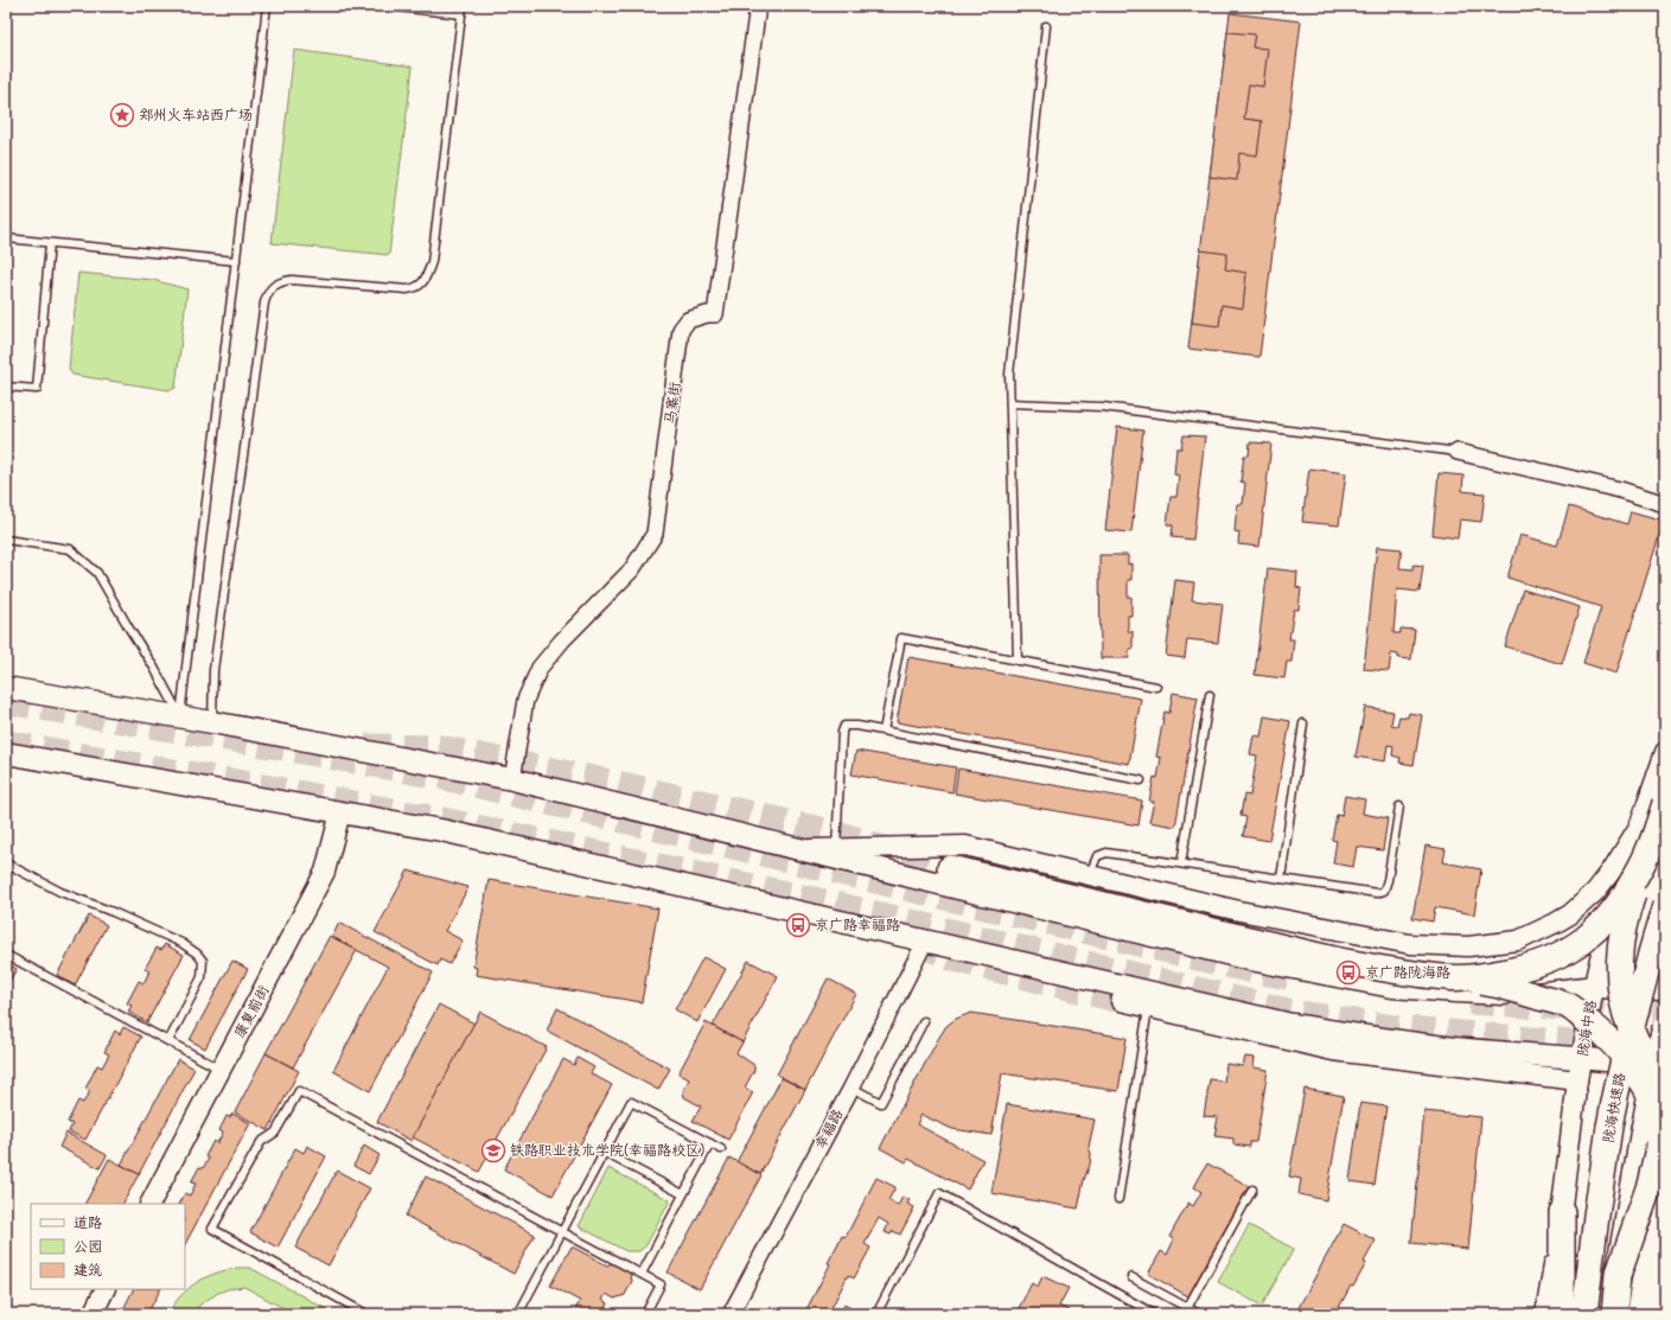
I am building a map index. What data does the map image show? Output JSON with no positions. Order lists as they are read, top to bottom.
{
  "streets": {
    "highway": ["陇海快速路"],
    "street": [
      "马寨街",
      "康复前街",
      "陇海中路",
      "幸福路"
    ]
  },
  "places": {
    "place": ["郑州火车站西广场"],
    "bus stop": ["京广路幸福路", "京广路陇海路"],
    "school or university": ["铁路职业技术学院(幸福路校区)"]
  },
  "legend": ["道路", "公园", "建筑"]
}
